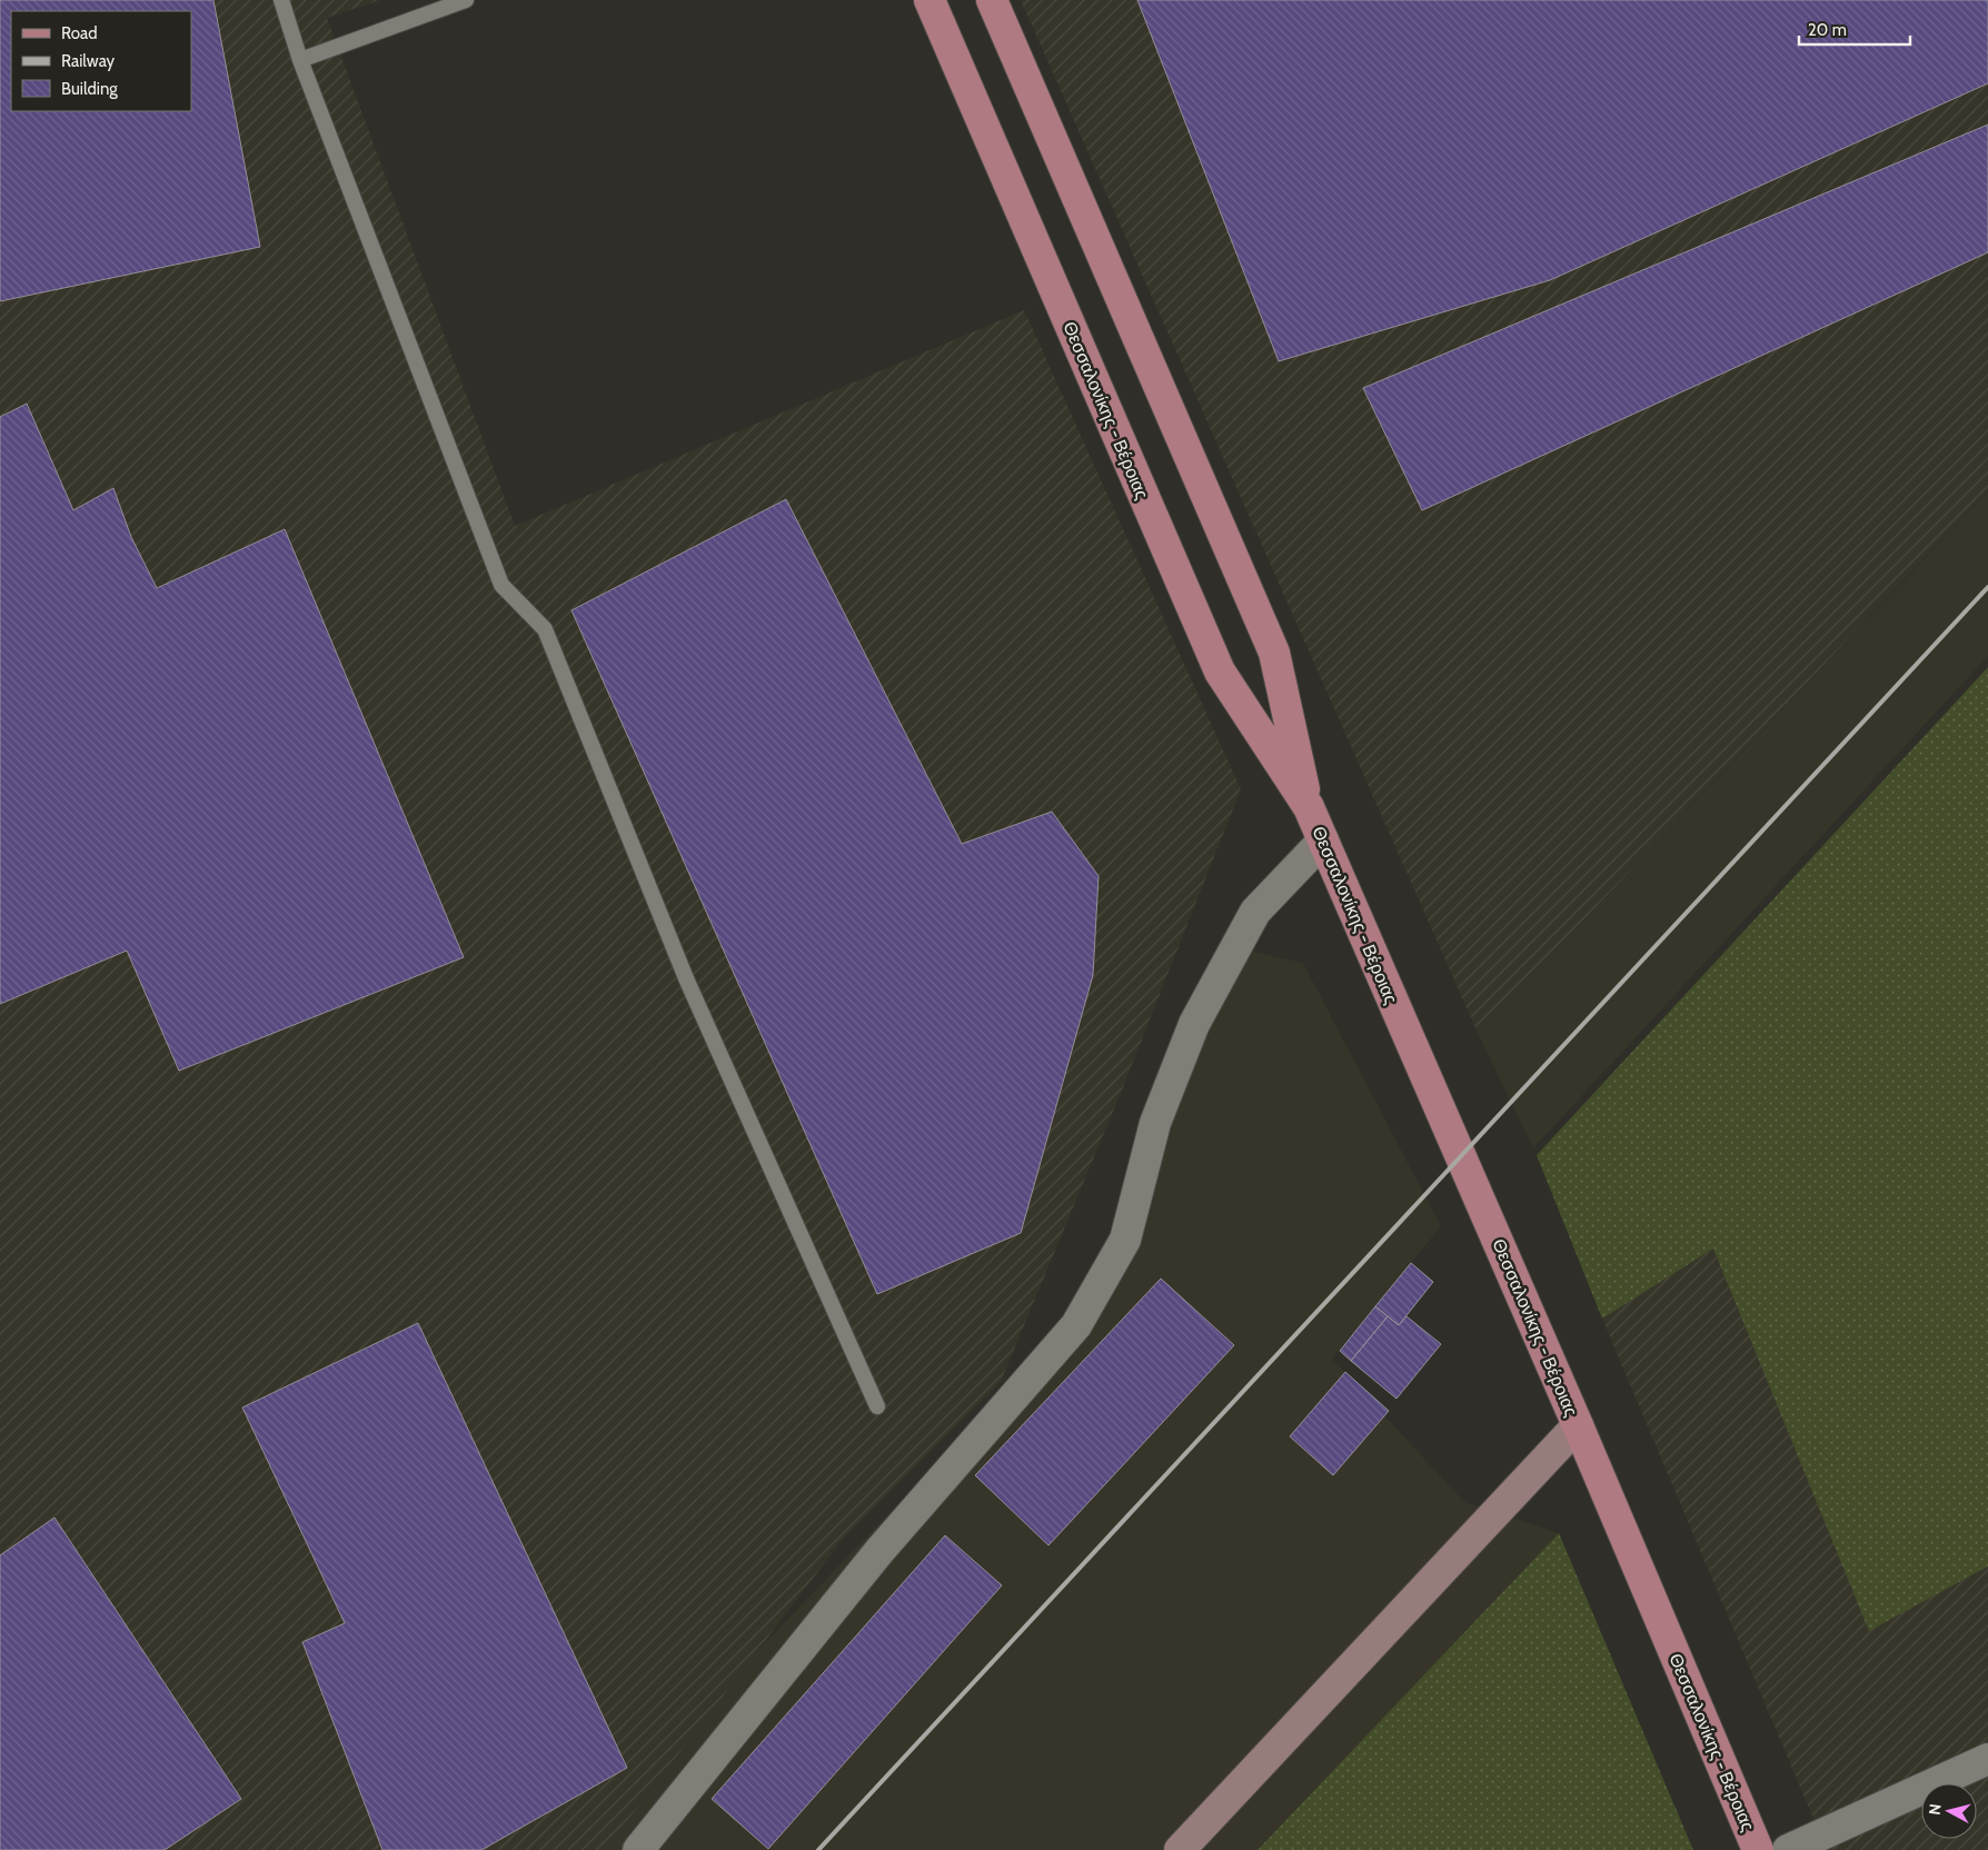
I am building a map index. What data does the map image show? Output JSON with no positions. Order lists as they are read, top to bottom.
{
  "streets": {
    "main road": ["Θεσσαλονίκης - Βέροιας"]
  },
  "legend": ["Road", "Railway", "Building"],
  "scale_bar": "20 m",
  "north": "left"
}
